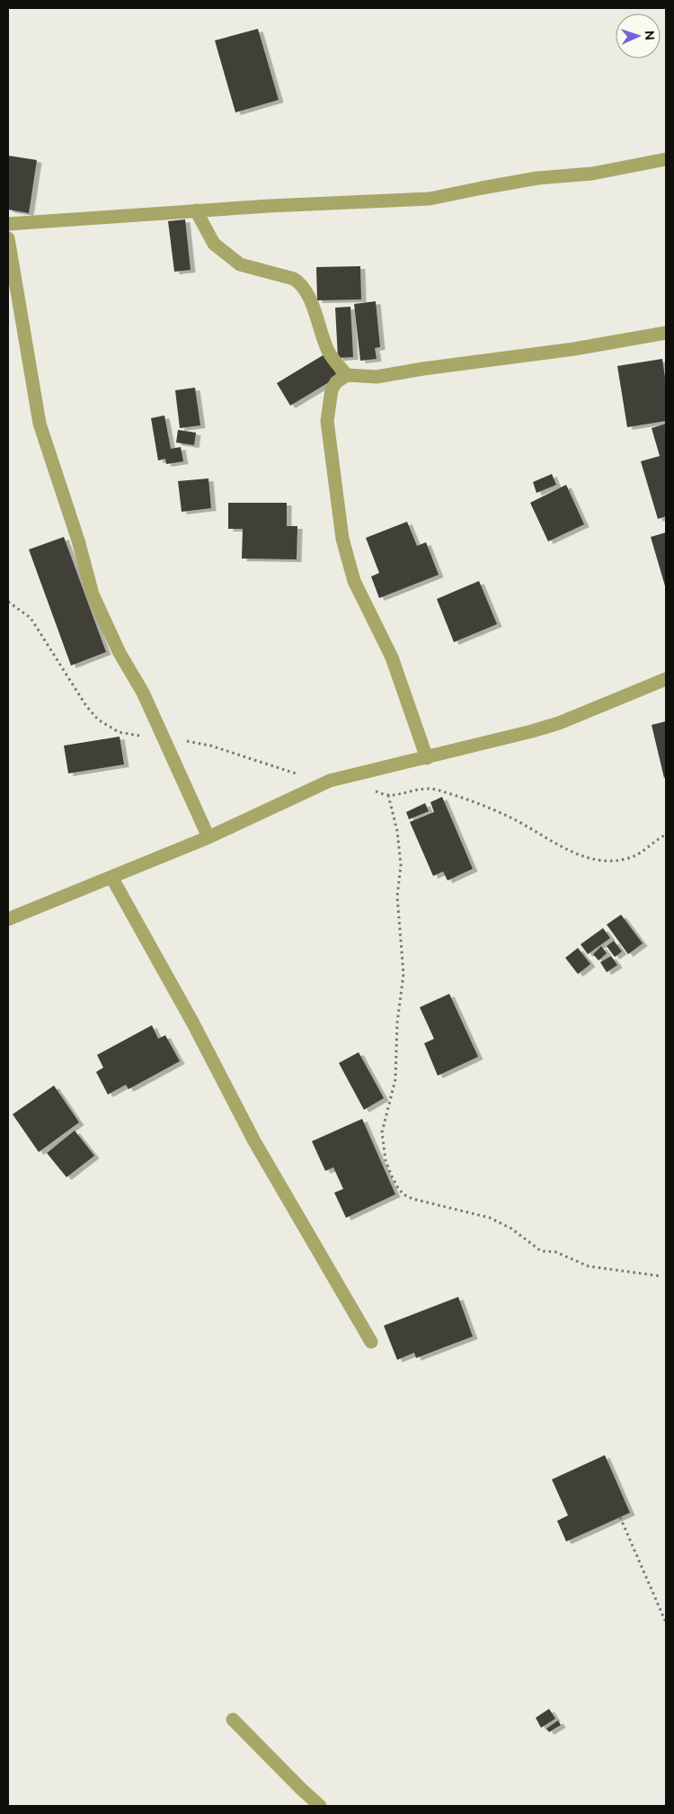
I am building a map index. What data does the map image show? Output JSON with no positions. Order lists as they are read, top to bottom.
{
  "north": "right"
}
